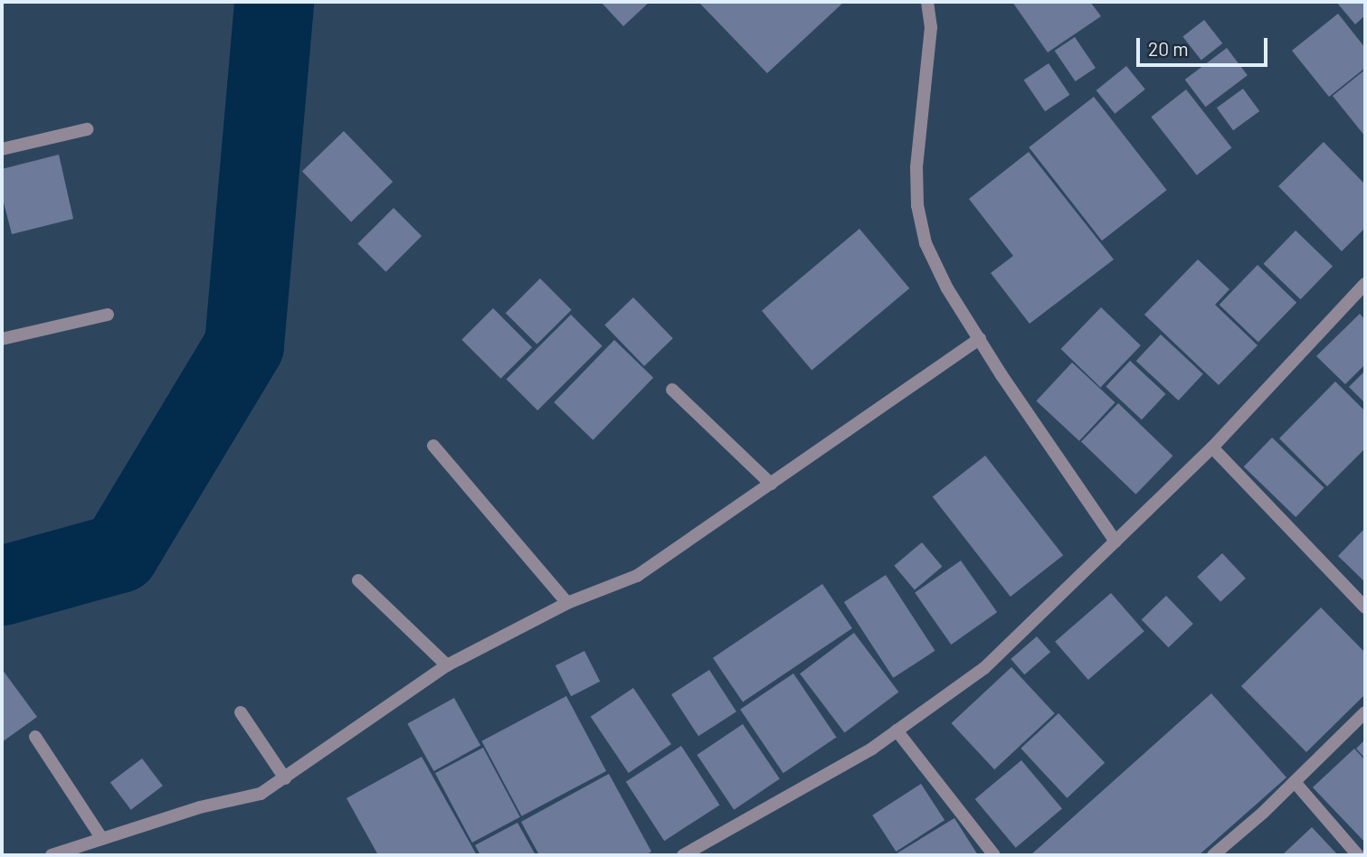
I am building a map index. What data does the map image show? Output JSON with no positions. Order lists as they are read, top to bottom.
{
  "scale_bar": "20 m"
}
